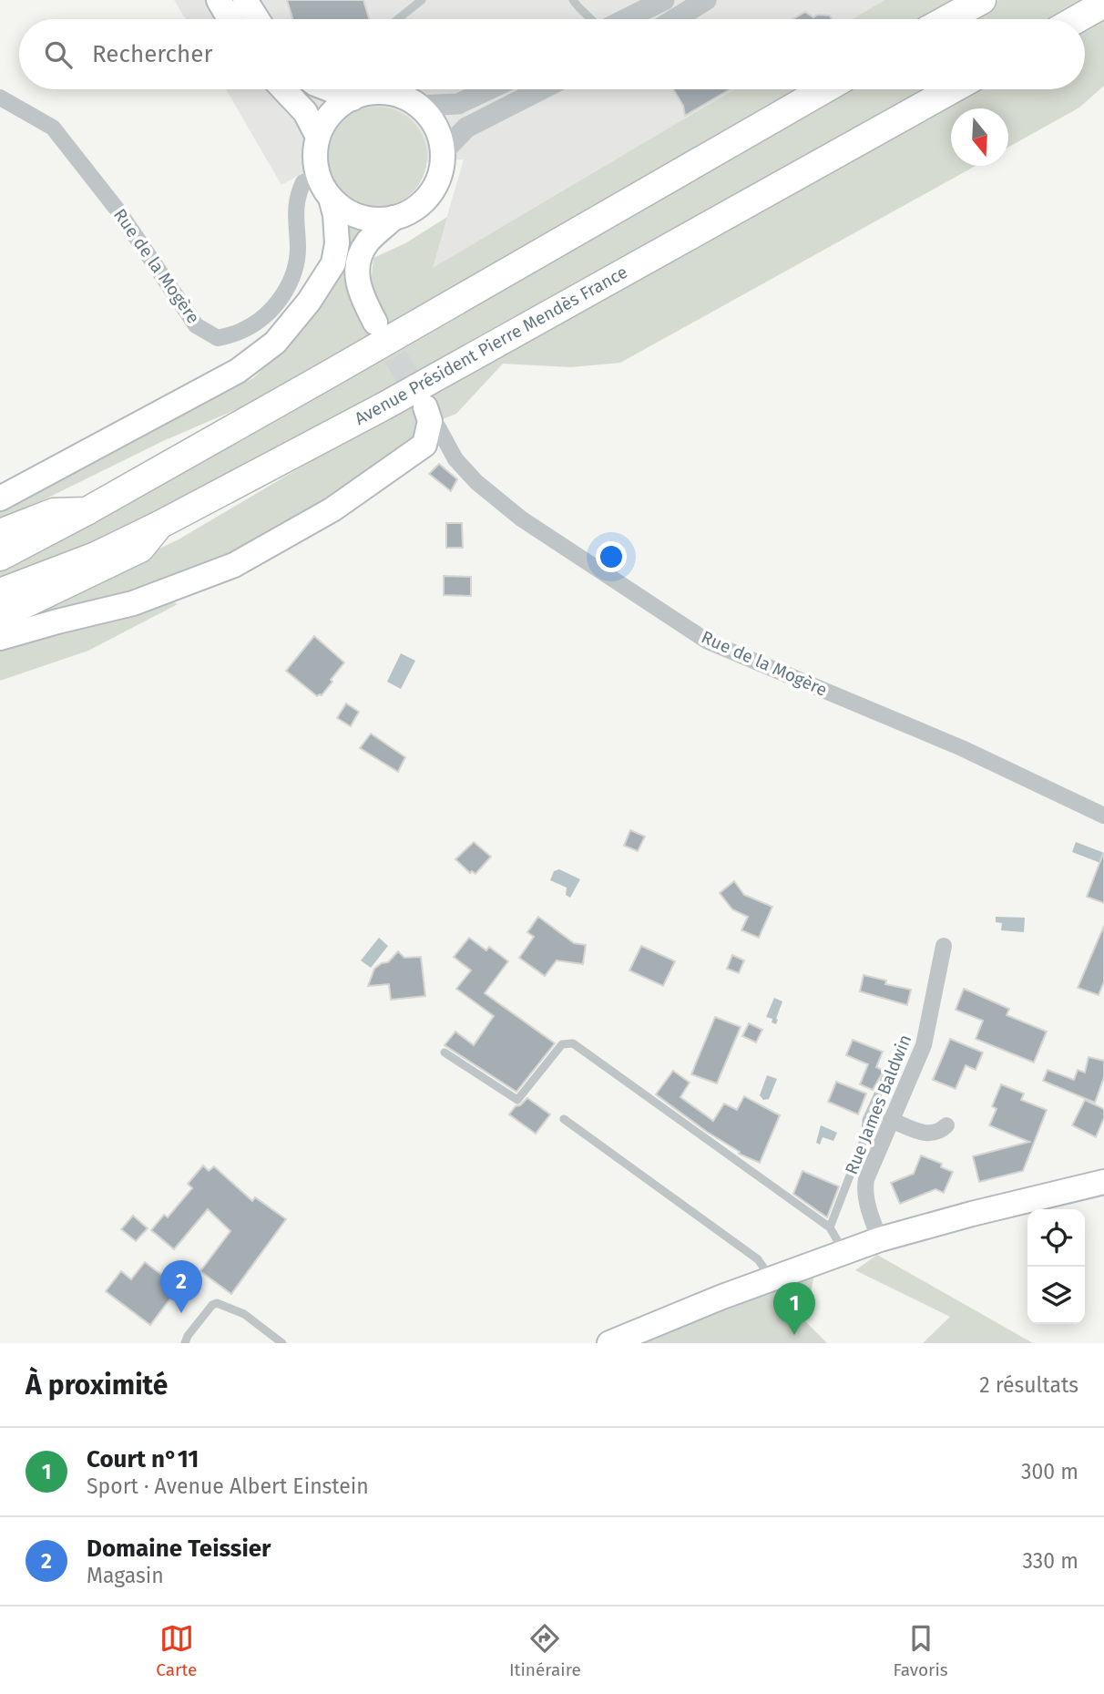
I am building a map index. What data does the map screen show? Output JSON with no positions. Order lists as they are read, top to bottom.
{
  "streets": {
    "main road": ["Avenue Président Pierre Mendès France"],
    "street": ["Rue de la Mogère", "Rue James Baldwin"]
  },
  "north": "bottom",
  "page": {
    "search": "Rechercher",
    "pins": ["2", "1"],
    "heading": ["À proximité", "2 résultats"],
    "list": [
      {
        "mark": "1",
        "name": "Court n°11",
        "note": "Sport · Avenue Albert Einstein",
        "value": "300 m"
      },
      {
        "mark": "2",
        "name": "Domaine Teissier",
        "note": "Magasin",
        "value": "330 m"
      }
    ],
    "nav": ["Carte", "Itinéraire", "Favoris"]
  }
}
